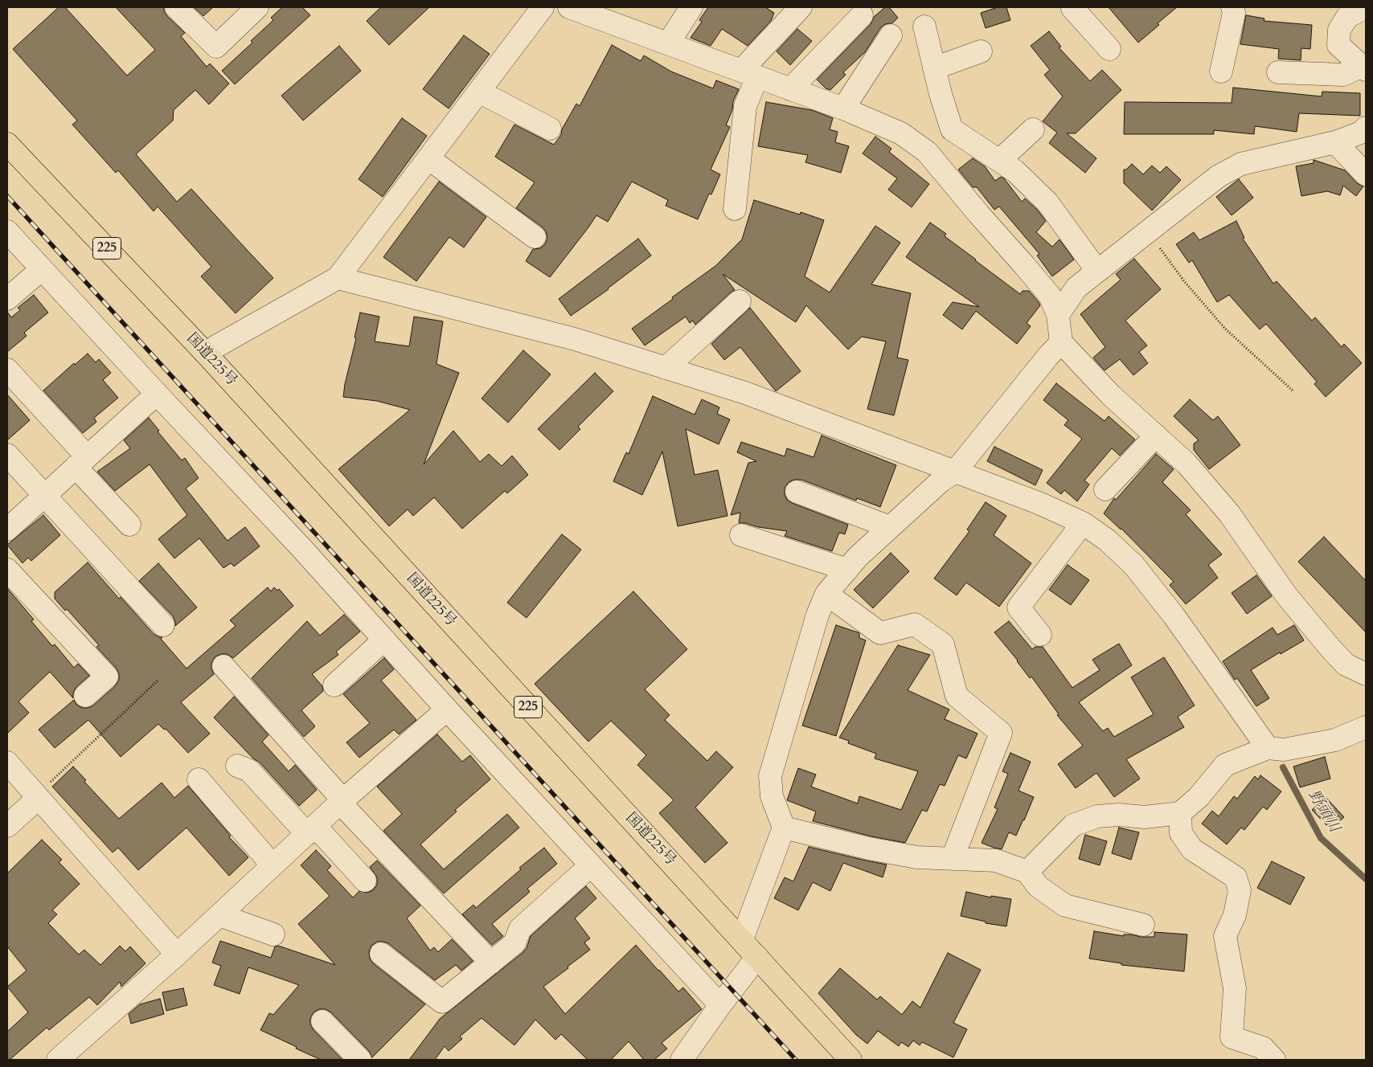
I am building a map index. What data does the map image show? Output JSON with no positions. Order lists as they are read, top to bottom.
{
  "streets": {
    "highway": ["225", "国道225号"]
  },
  "water": ["野頭川"]
}
